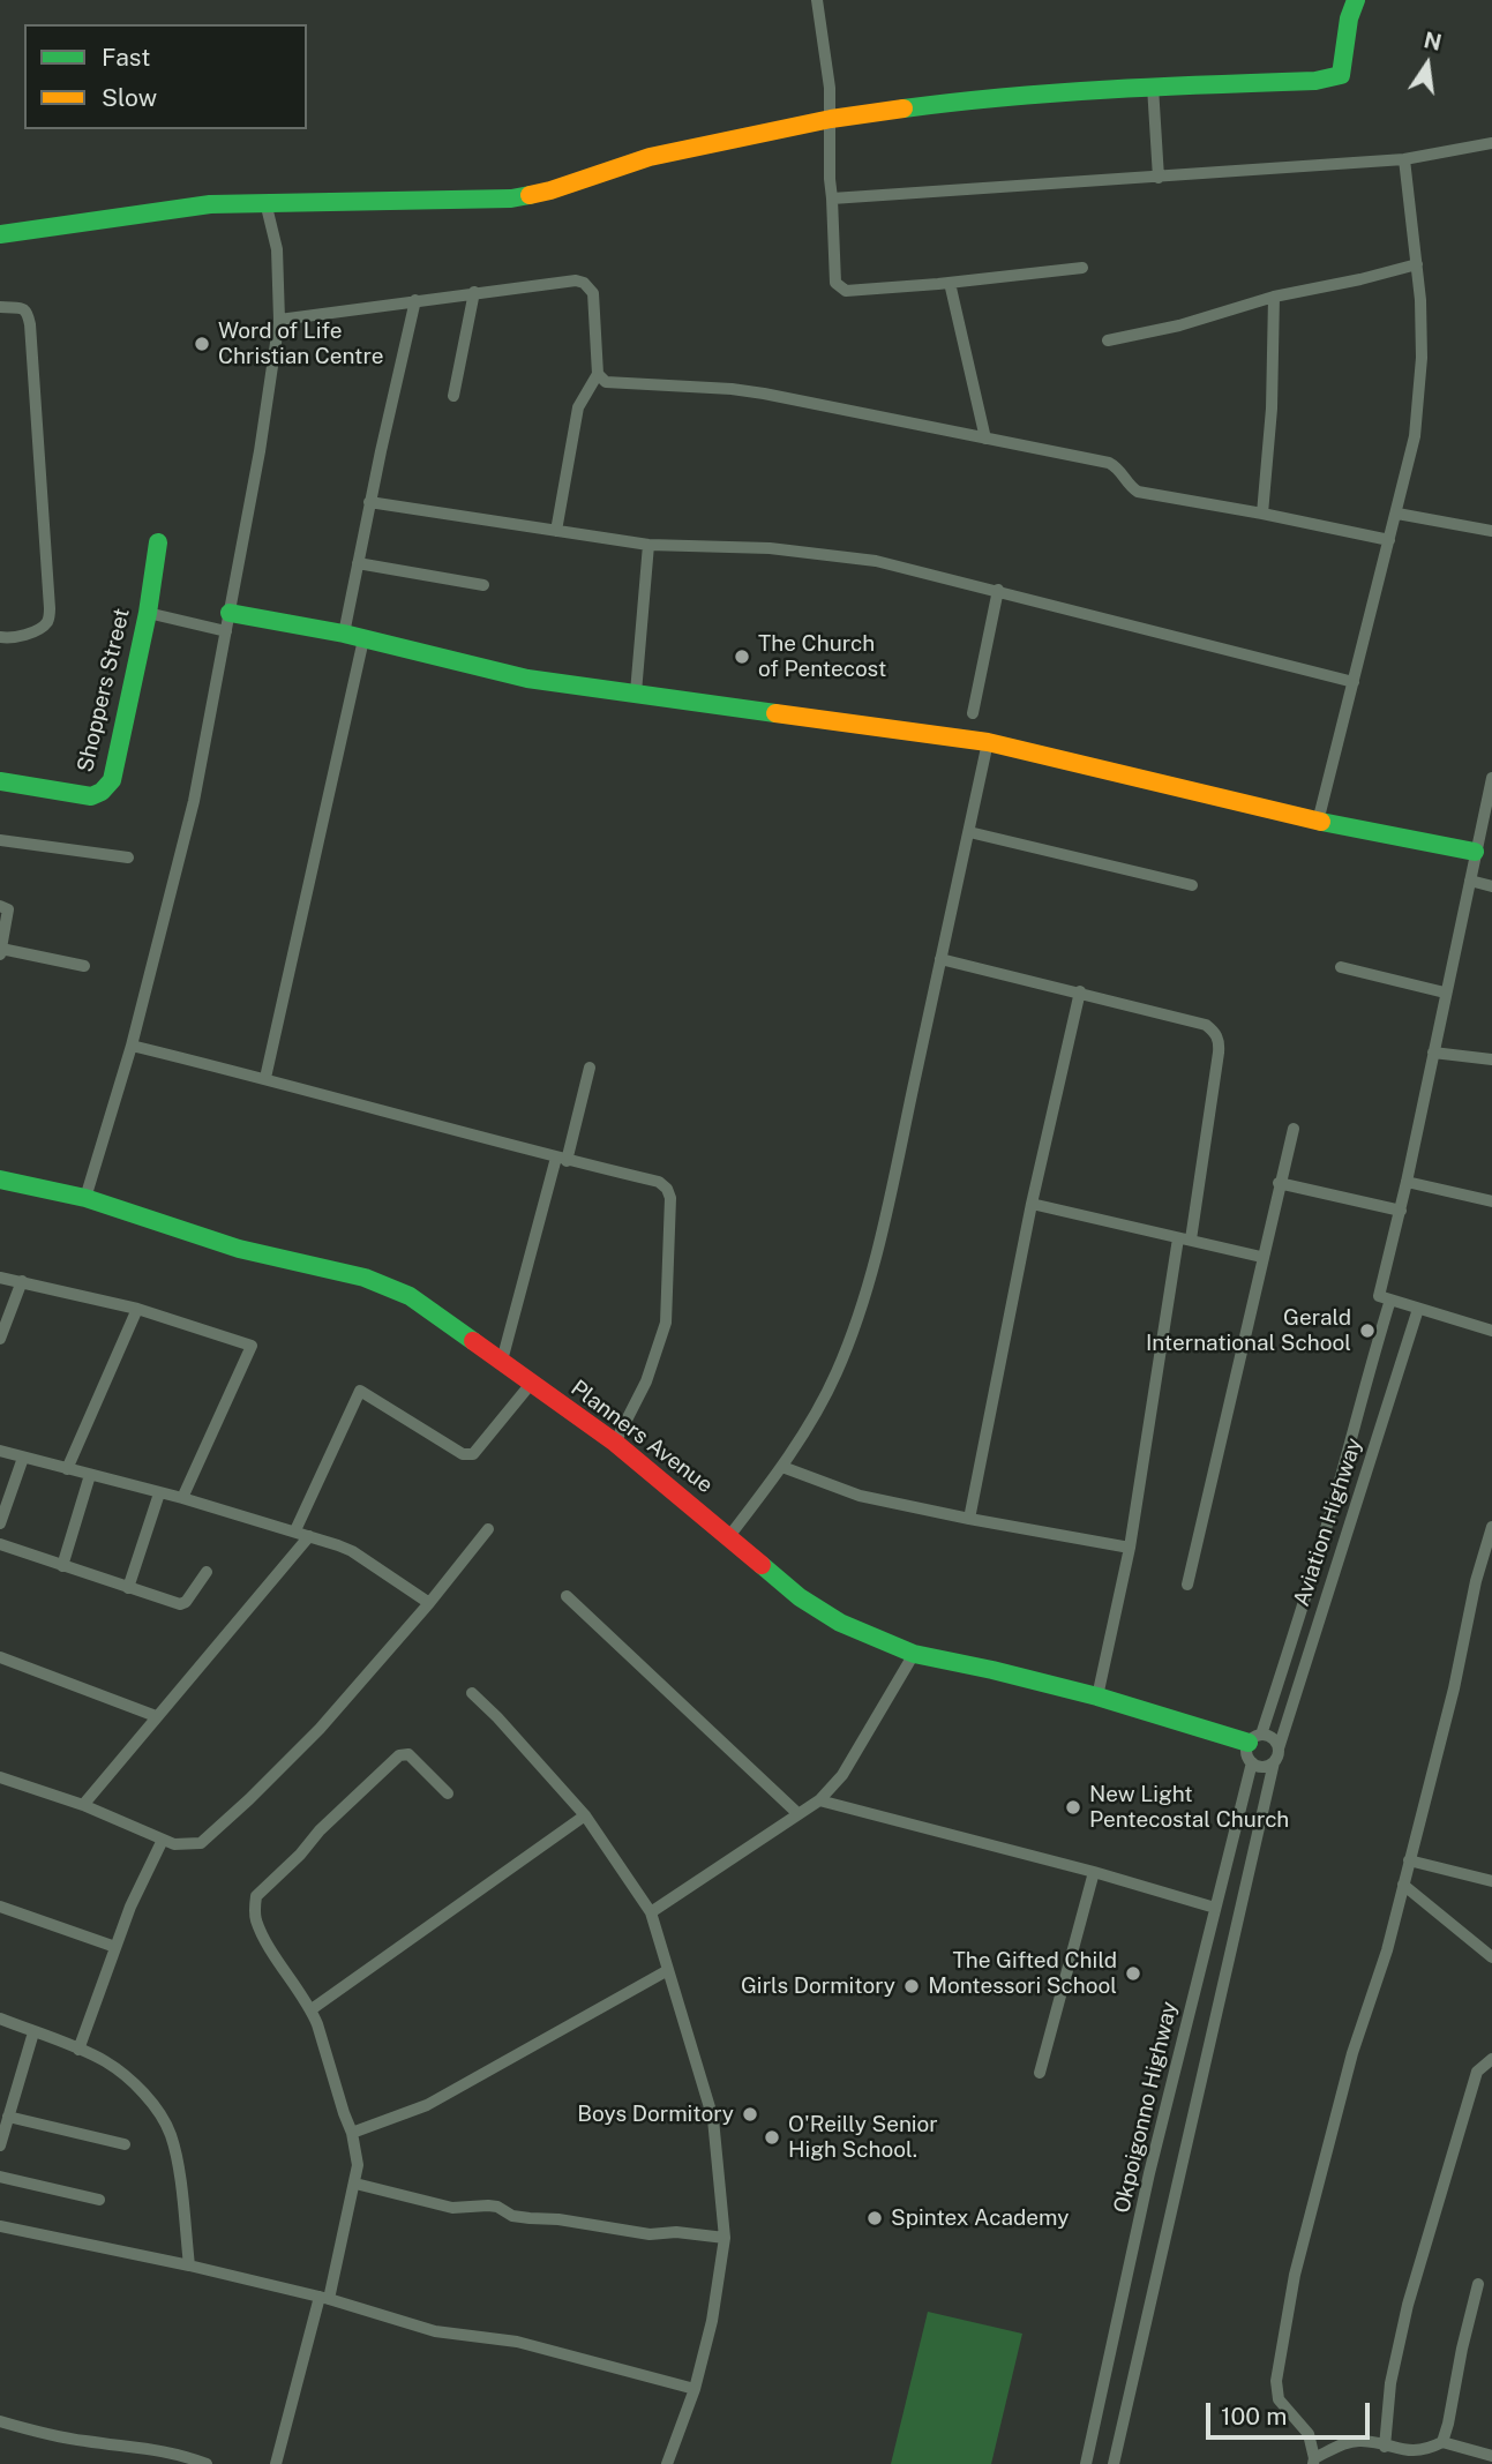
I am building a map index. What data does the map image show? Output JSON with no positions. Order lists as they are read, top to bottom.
{
  "streets": {
    "street": [
      "Shoppers Street",
      "Planners Avenue",
      "Aviation Highway",
      "Okpoigonno Highway"
    ]
  },
  "crossings": [
    ["Planners Avenue", "Aviation Highway"],
    ["Planners Avenue", "Okpoigonno Highway"],
    ["Aviation Highway", "Okpoigonno Highway"]
  ],
  "places": [
    "Word of Life Christian Centre",
    "The Church of Pentecost",
    "Gerald International School",
    "New Light Pentecostal Church",
    "The Gifted Child Montessori School",
    "Girls Dormitory",
    "Boys Dormitory",
    "O'Reilly Senior High School.",
    "Spintex Academy"
  ],
  "legend": ["Fast", "Slow"],
  "scale_bar": "100 m",
  "north": "top"
}
